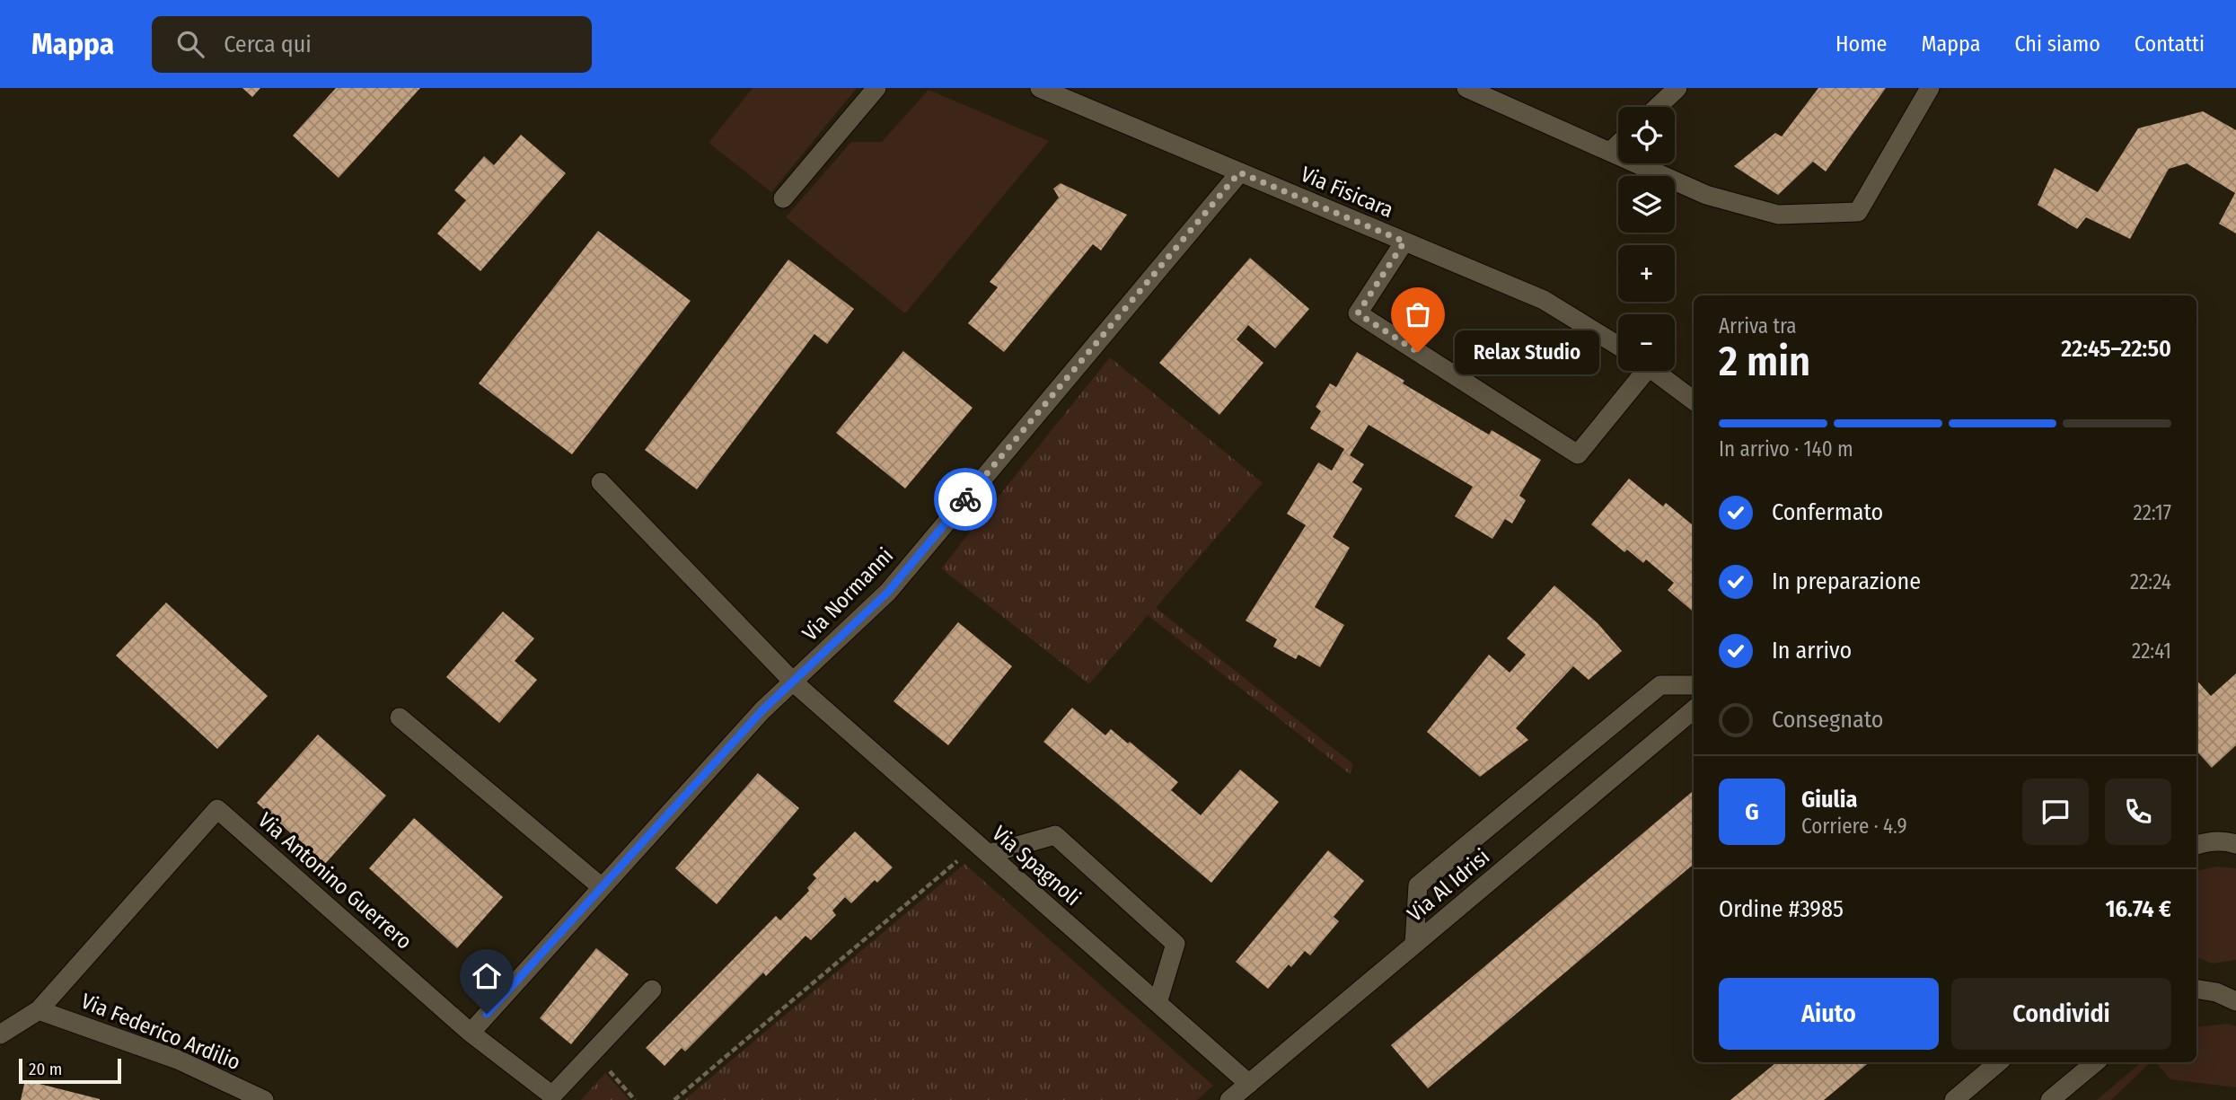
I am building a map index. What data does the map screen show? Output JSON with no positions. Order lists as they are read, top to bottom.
{
  "streets": {
    "street": [
      "Via Fisicara",
      "Via Normanni",
      "Via Spagnoli",
      "Via Antonino Guerrero",
      "Via Al Idrisi",
      "Via Federico Ardilio"
    ]
  },
  "crossings": [
    ["Via Fisicara", "Via Normanni"],
    ["Via Normanni", "Via Spagnoli"],
    ["Via Normanni", "Via Antonino Guerrero"],
    ["Via Spagnoli", "Via Al Idrisi"],
    ["Via Antonino Guerrero", "Via Federico Ardilio"]
  ],
  "places": ["Relax Studio"],
  "scale_bar": "20 m",
  "page": {
    "header": "Mappa",
    "search": "Cerca qui",
    "nav": [
      "Home",
      "Mappa",
      "Chi siamo",
      "Contatti"
    ],
    "map_buttons": ["+", "−"],
    "heading": ["2 min", "Arriva tra", "22:45–22:50"],
    "panel": [
      "Giulia",
      "Corriere · 4.9",
      "Ordine #3985",
      "16.74 €"
    ],
    "bubble": "Relax Studio",
    "bar": "In arrivo · 140 m",
    "list": [
      ["Confermato", "22:17"],
      ["In preparazione", "22:24"],
      ["In arrivo", "22:41"],
      "Consegnato"
    ],
    "round": "G",
    "buttons": ["Aiuto", "Condividi"],
    "scale": "20 m"
  }
}
